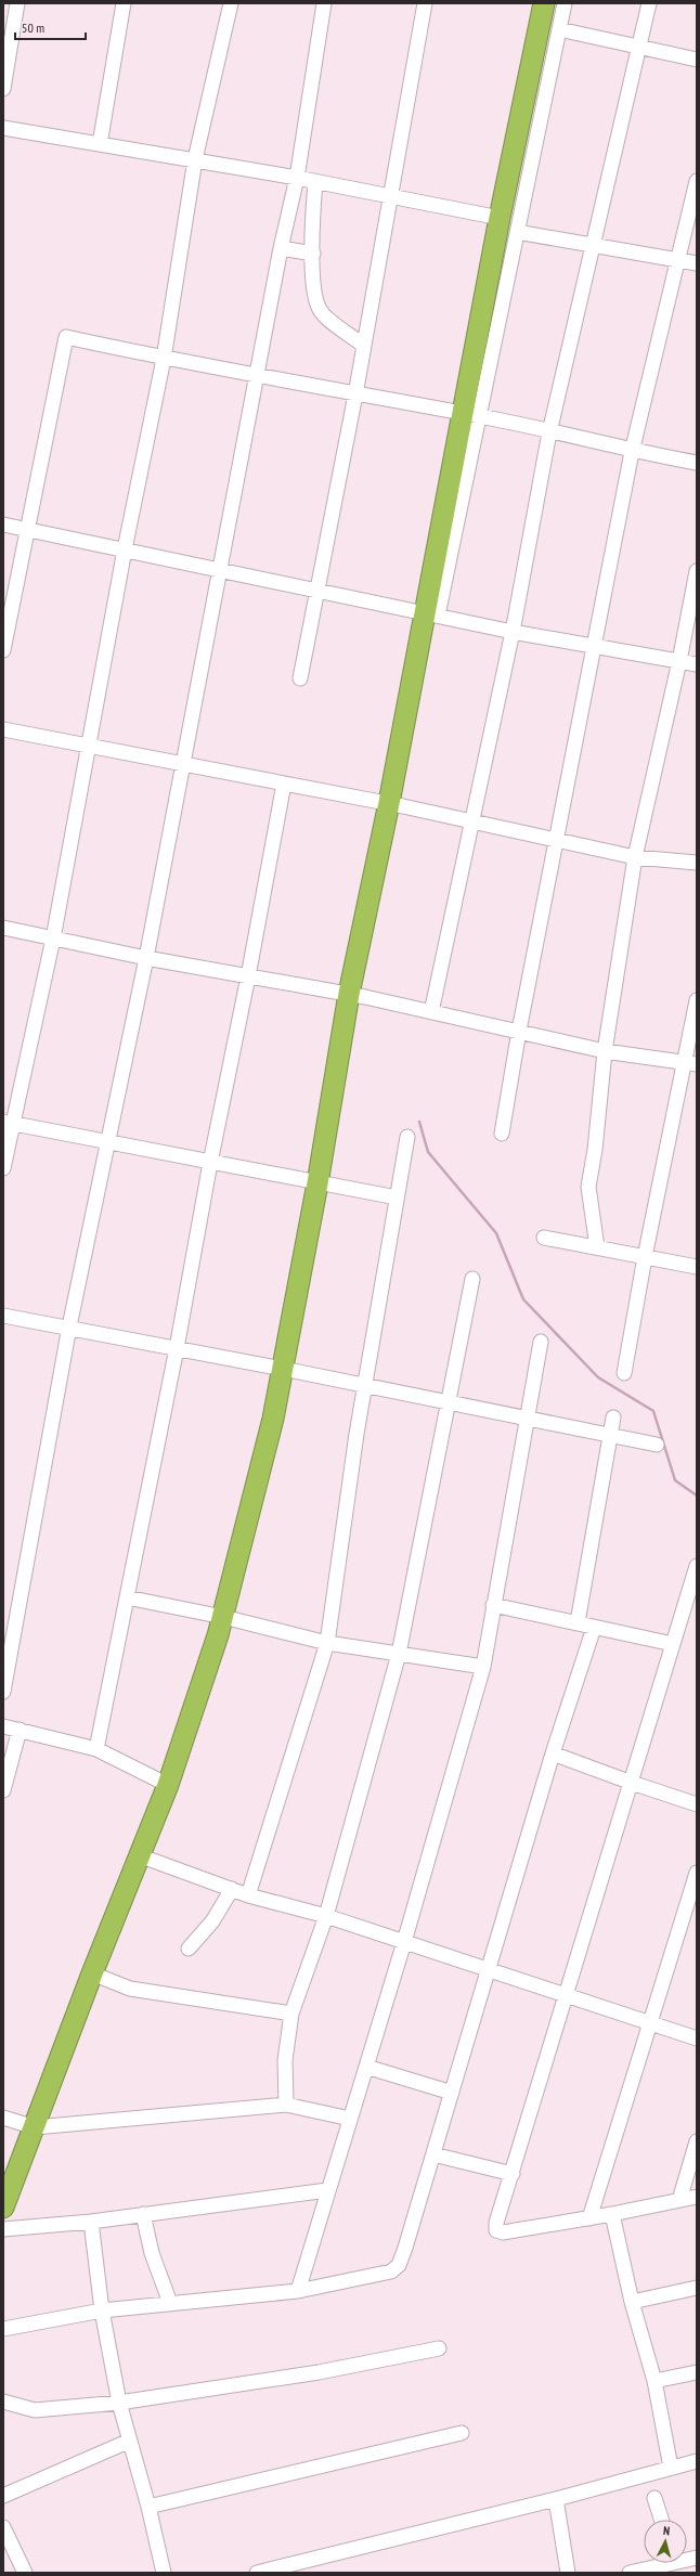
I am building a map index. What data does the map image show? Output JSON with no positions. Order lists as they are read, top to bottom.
{
  "scale_bar": "50 m",
  "north": "top"
}
